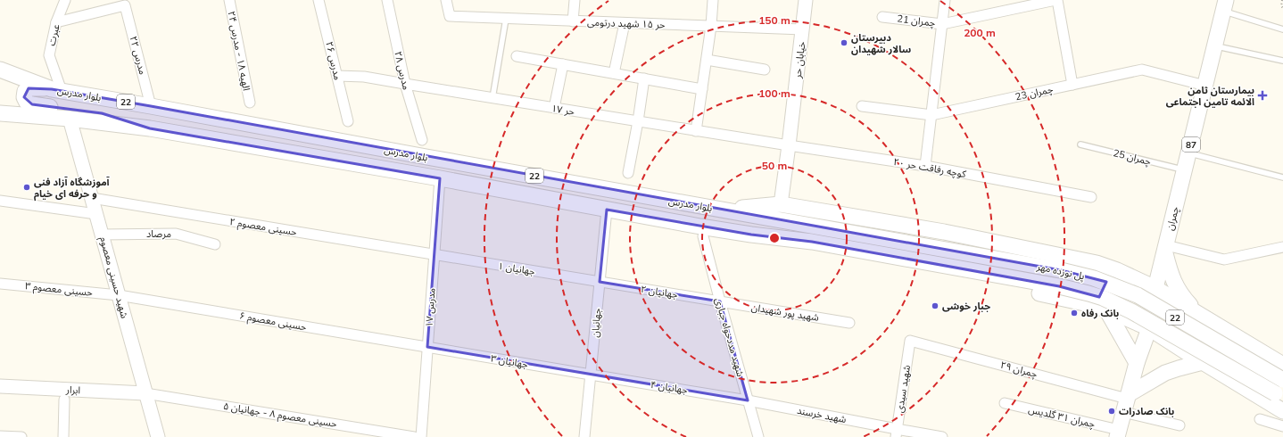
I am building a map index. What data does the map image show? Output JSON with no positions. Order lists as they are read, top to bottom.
{
  "streets": {
    "main road": [
      "بلوار مدرس",
      "22",
      "87",
      "چمران",
      "پل نوزده مهر"
    ],
    "street": [
      "چمران 21",
      "حر ۱۵ شهید درتومی",
      "عبرت",
      "الهیه ۱۸ - مدرس ۲۴",
      "مدرس ۲۲",
      "خیابان حر",
      "مدرس ۲۶",
      "مدرس ۲۸",
      "چمران 23",
      "حر ۱۷",
      "کوچه رفاقت حر ۲۰",
      "حسینی معصوم ۲",
      "مرصاد",
      "جهانیان ۱",
      "شهید حسینی معصوم",
      "حسینی معصوم ۳",
      "جهانیان ۲",
      "مدرس ۱۷",
      "شهید پور شهیدان",
      "حسینی معصوم ۶",
      "جهانیان",
      "شهید مددخواه جباری",
      "جهانیان ۳",
      "چمران ۲۹",
      "جهانیان ۴",
      "شهید سیدی",
      "ابرار",
      "حسینی معصوم ۸ - جهانیان ۵",
      "شهید خرسند",
      "چمران ۳۱ گلدیس"
    ],
    "lane": ["چمران 25"]
  },
  "crossings": [
    ["حر ۱۵ شهید درتومی", "خیابان حر"],
    ["عبرت", "مدرس ۲۲"],
    ["عبرت", "بلوار مدرس"],
    ["مدرس ۲۲", "بلوار مدرس"],
    ["خیابان حر", "حر ۱۷"],
    ["خیابان حر", "کوچه رفاقت حر ۲۰"],
    ["مدرس ۲۶", "حر ۱۷"],
    ["مدرس ۲۸", "حر ۱۷"],
    ["چمران 23", "چمران"],
    ["بلوار مدرس", "پل نوزده مهر"],
    ["بلوار مدرس", "شهید حسینی معصوم"],
    ["بلوار مدرس", "مدرس ۱۷"],
    ["بلوار مدرس", "جهانیان"],
    ["حر ۱۷", "کوچه رفاقت حر ۲۰"],
    ["چمران 25", "چمران"],
    ["چمران", "چمران ۲۹"],
    ["چمران", "چمران ۳۱ گلدیس"],
    ["حسینی معصوم ۲", "جهانیان ۱"],
    ["حسینی معصوم ۲", "شهید حسینی معصوم"],
    ["حسینی معصوم ۲", "مدرس ۱۷"],
    ["مرصاد", "شهید حسینی معصوم"],
    ["جهانیان ۱", "جهانیان ۲"],
    ["جهانیان ۱", "مدرس ۱۷"],
    ["جهانیان ۱", "جهانیان"],
    ["شهید حسینی معصوم", "حسینی معصوم ۳"],
    ["شهید حسینی معصوم", "حسینی معصوم ۶"],
    ["شهید حسینی معصوم", "ابرار"],
    ["شهید حسینی معصوم", "حسینی معصوم ۸ - جهانیان ۵"],
    ["حسینی معصوم ۳", "حسینی معصوم ۶"],
    ["جهانیان ۲", "شهید پور شهیدان"],
    ["جهانیان ۲", "جهانیان"],
    ["جهانیان ۲", "شهید مددخواه جباری"],
    ["مدرس ۱۷", "حسینی معصوم ۶"],
    ["مدرس ۱۷", "جهانیان ۳"],
    ["شهید پور شهیدان", "شهید مددخواه جباری"],
    ["حسینی معصوم ۶", "جهانیان ۳"],
    ["جهانیان", "جهانیان ۳"],
    ["جهانیان", "جهانیان ۴"],
    ["شهید مددخواه جباری", "جهانیان ۴"],
    ["شهید مددخواه جباری", "شهید خرسند"],
    ["جهانیان ۳", "جهانیان ۴"],
    ["چمران ۲۹", "شهید سیدی"],
    ["جهانیان ۴", "شهید خرسند"],
    ["شهید سیدی", "شهید خرسند"],
    ["ابرار", "حسینی معصوم ۸ - جهانیان ۵"]
  ],
  "places": {
    "other": [
      "دبیرستان سالار شهیدان",
      "آموزشگاه آزاد فنی و حرفه ای خیام",
      "جبار خوشی",
      "بانک رفاه",
      "بانک صادرات"
    ],
    "health": ["بیمارستان ثامن الائمه تامین اجتماعی"]
  },
  "rings": [
    "150 m",
    "200 m",
    "100 m",
    "50 m"
  ]
}
